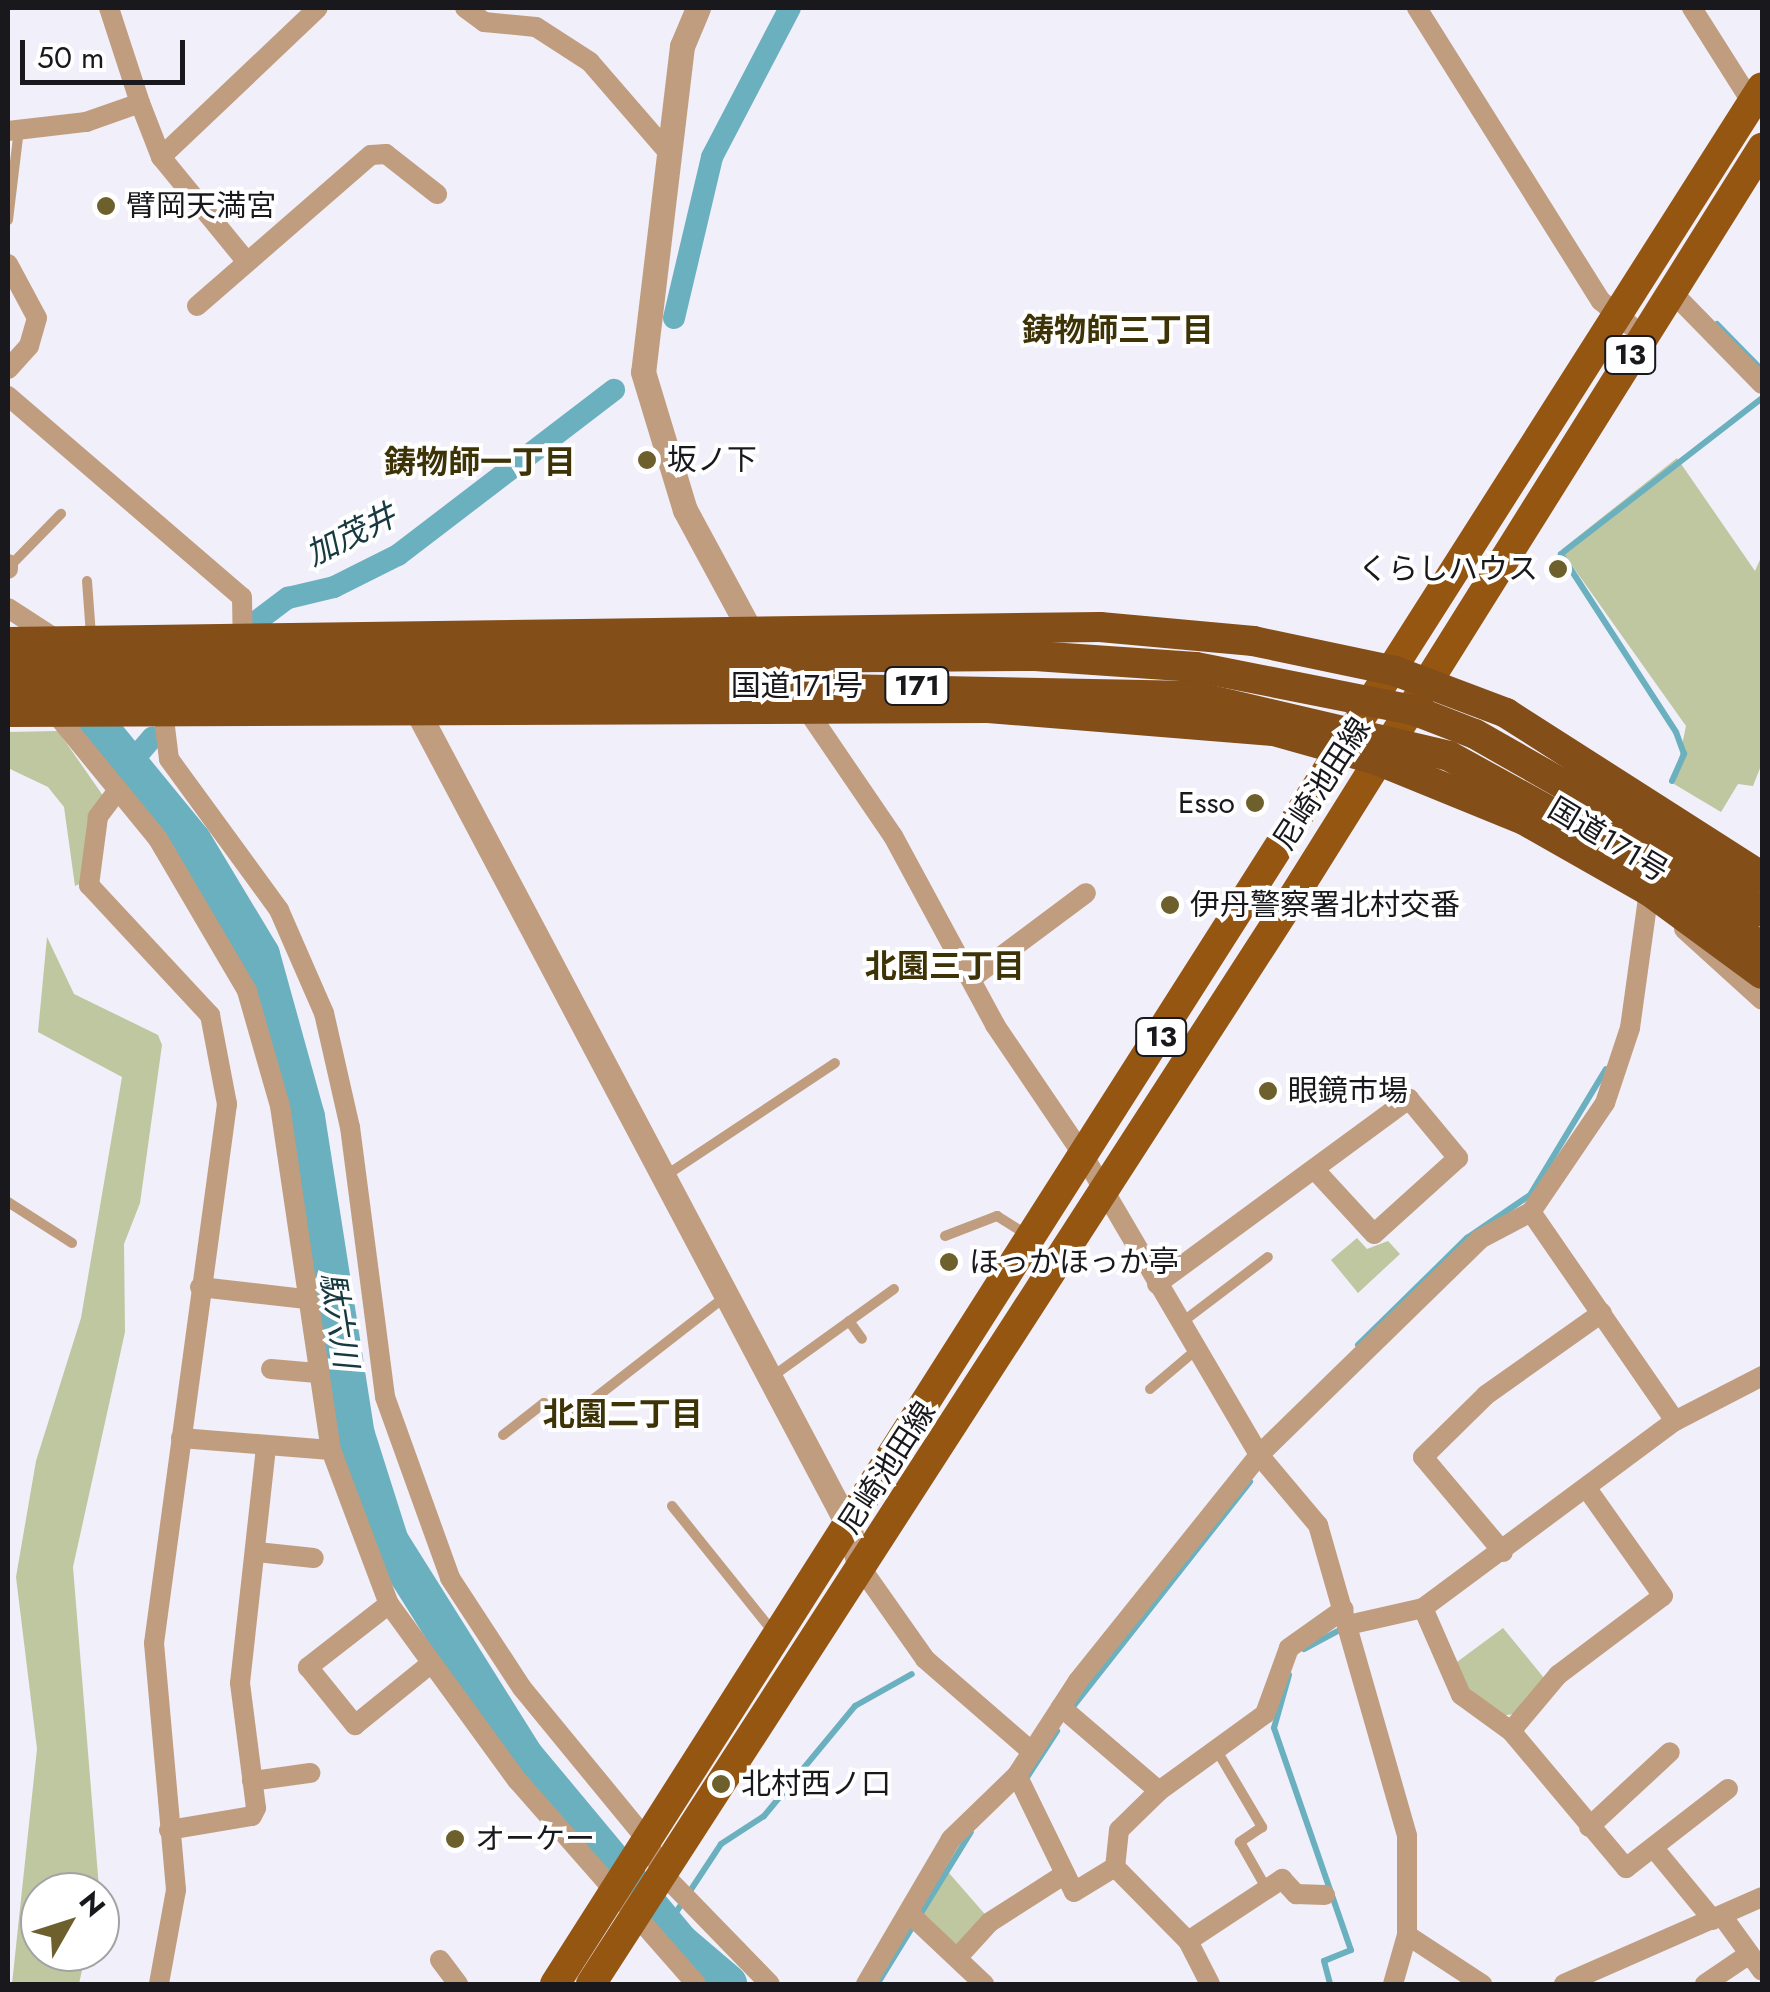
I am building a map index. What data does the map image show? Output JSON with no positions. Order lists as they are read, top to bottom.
{
  "streets": {
    "highway": ["国道171号", "171"],
    "main road": ["13", "尼崎池田線"]
  },
  "crossings": [
    ["171", "尼崎池田線"]
  ],
  "districts": [
    "鋳物師三丁目",
    "鋳物師一丁目",
    "北園三丁目",
    "北園二丁目"
  ],
  "water": ["加茂井", "駄六川"],
  "places": [
    "臂岡天満宮",
    "坂ノ下",
    "くらしハウス",
    "Esso",
    "伊丹警察署北村交番",
    "眼鏡市場",
    "ほっかほっか亭",
    "北村西ノ口",
    "オーケー"
  ],
  "scale_bar": "50 m",
  "north": "top right"
}
